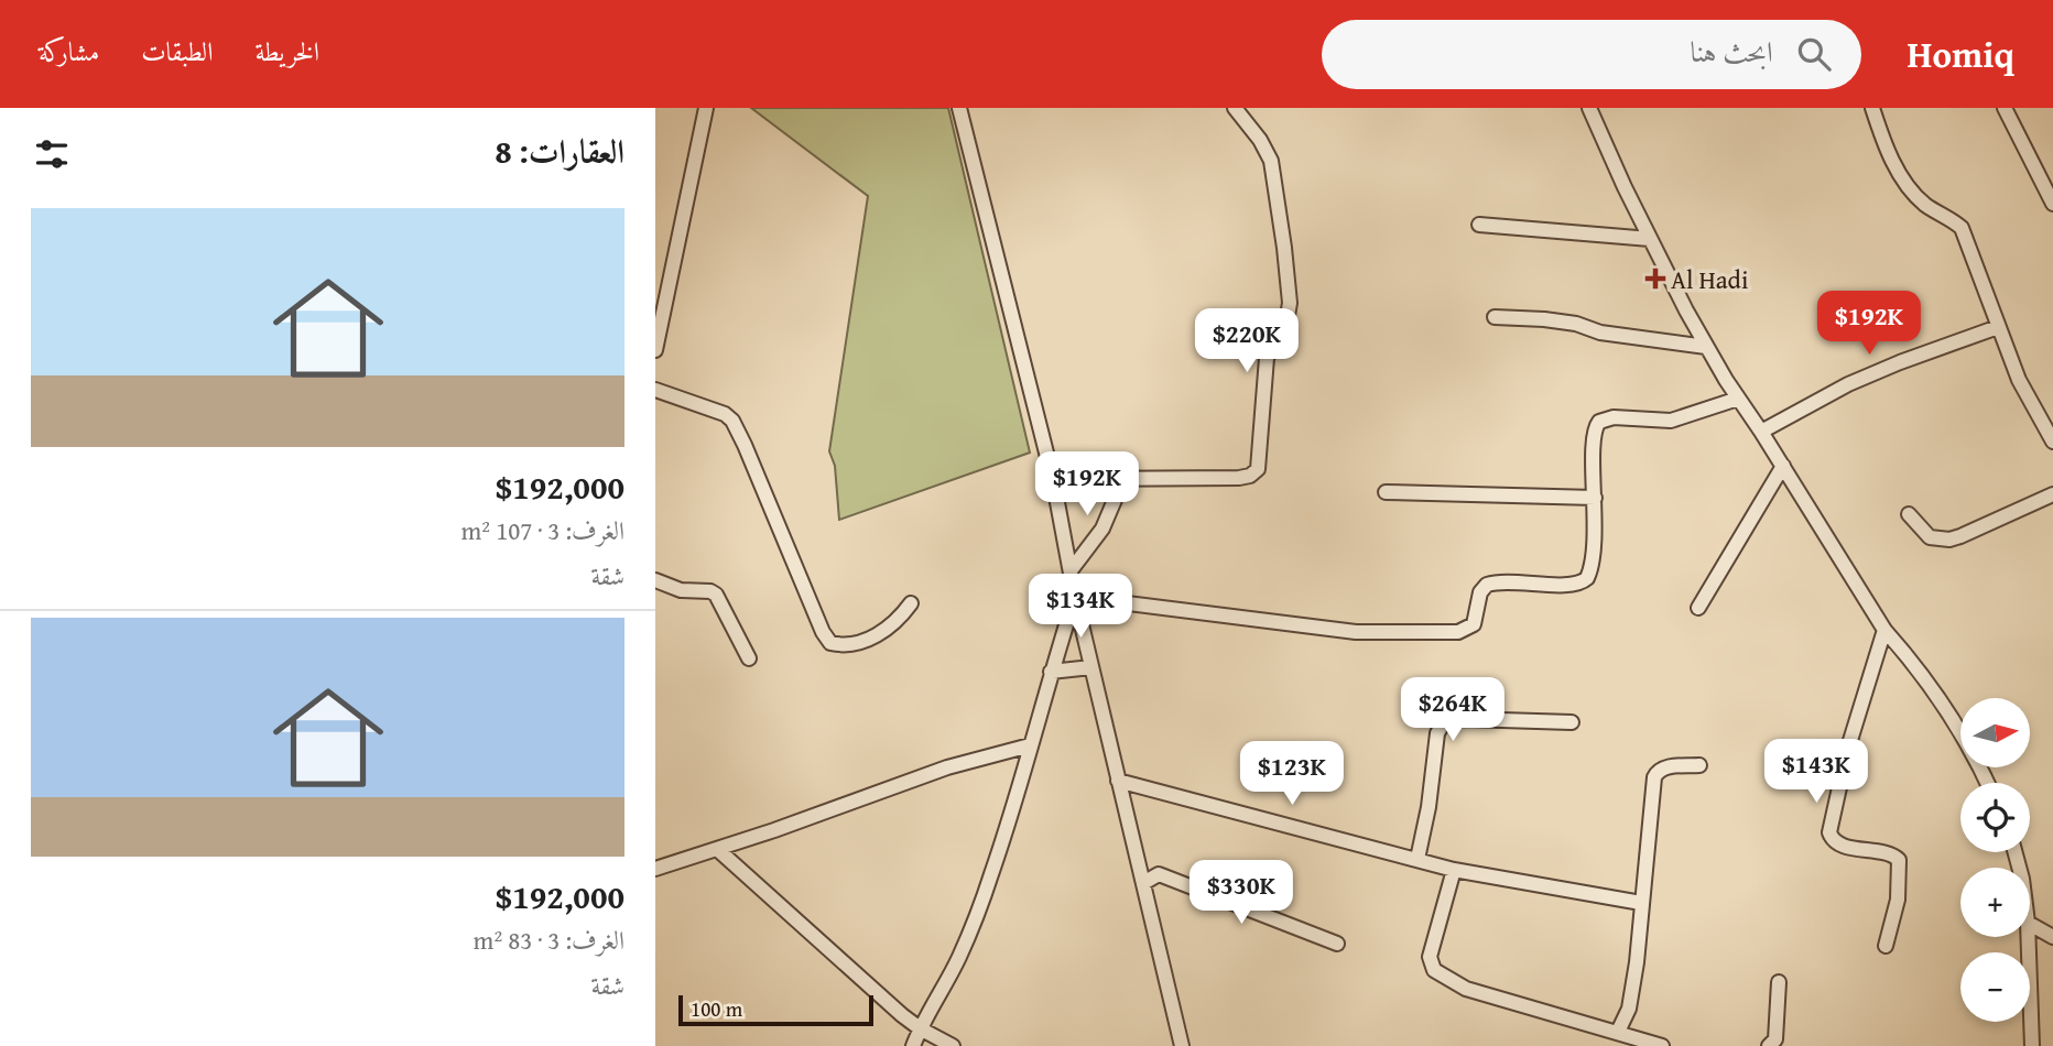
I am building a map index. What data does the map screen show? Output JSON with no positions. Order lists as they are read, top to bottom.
{
  "places": {
    "health": ["Al Hadi"]
  },
  "scale_bar": "100 m",
  "north": "right",
  "page": {
    "header": "Homiq",
    "search": "ابحث هنا",
    "nav": ["الخريطة", "الطبقات", "مشاركة"],
    "heading": "العقارات: 8",
    "list": [
      {
        "name": "$192,000",
        "note": "الغرف: 3 · 107 m² · شقة"
      },
      {
        "name": "$192,000",
        "note": "الغرف: 3 · 83 m² · شقة"
      }
    ],
    "price": [
      "$192K",
      "$220K",
      "$192K",
      "$134K",
      "$264K",
      "$143K",
      "$123K",
      "$330K"
    ],
    "map_buttons": ["+", "−"],
    "scale": "100 m"
  }
}
